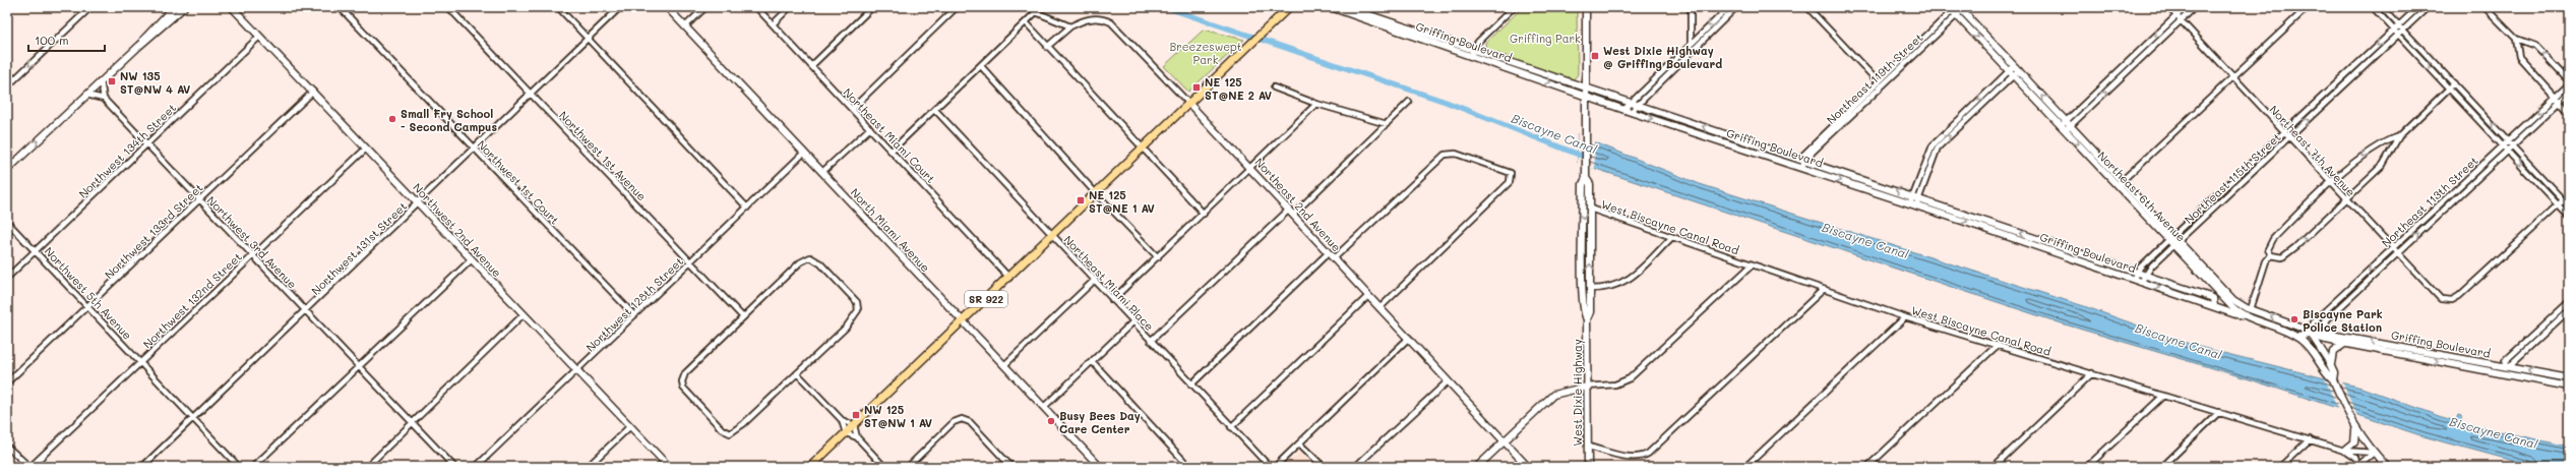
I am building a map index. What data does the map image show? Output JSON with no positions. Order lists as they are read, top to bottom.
{
  "streets": {
    "main road": ["SR 922"],
    "street": [
      "Griffing Boulevard",
      "Northeast 119th Street",
      "Northeast Miami Court",
      "Northwest 134th Street",
      "Northeast 7th Avenue",
      "Northwest 1st Avenue",
      "Northeast 115th Street",
      "Northwest 1st Court",
      "Northeast 6th Avenue",
      "Northeast 113th Street",
      "Northeast 2nd Avenue",
      "West Biscayne Canal Road",
      "Northwest 2nd Avenue",
      "North Miami Avenue",
      "Northwest 133rd Street",
      "Northwest 3rd Avenue",
      "Northwest 131st Street",
      "Northeast Miami Place",
      "Northwest 5th Avenue",
      "Northwest 132nd Street",
      "Northwest 128th Street",
      "West Dixie Highway"
    ]
  },
  "crossings": [
    ["Griffing Boulevard", "Northeast 119th Street"],
    ["Griffing Boulevard", "Northeast 115th Street"],
    ["Griffing Boulevard", "Northeast 6th Avenue"],
    ["Griffing Boulevard", "Northeast 113th Street"],
    ["Griffing Boulevard", "West Dixie Highway"],
    ["Northeast 119th Street", "Northeast 6th Avenue"],
    ["Northeast Miami Court", "SR 922"],
    ["Northwest 134th Street", "Northwest 2nd Avenue"],
    ["Northwest 134th Street", "Northwest 3rd Avenue"],
    ["Northwest 134th Street", "Northwest 5th Avenue"],
    ["Northeast 7th Avenue", "Northeast 115th Street"],
    ["Northeast 7th Avenue", "Northeast 113th Street"],
    ["Northwest 1st Avenue", "Northwest 131st Street"],
    ["Northwest 1st Avenue", "Northwest 128th Street"],
    ["Northeast 115th Street", "Northeast 6th Avenue"],
    ["Northwest 1st Court", "Northwest 131st Street"],
    ["Northwest 1st Court", "Northwest 128th Street"],
    ["Northeast 6th Avenue", "Northeast 113th Street"],
    ["Northeast 6th Avenue", "West Biscayne Canal Road"],
    ["Northeast 2nd Avenue", "SR 922"],
    ["West Biscayne Canal Road", "West Dixie Highway"],
    ["Northwest 2nd Avenue", "Northwest 133rd Street"],
    ["Northwest 2nd Avenue", "Northwest 131st Street"],
    ["Northwest 2nd Avenue", "Northwest 132nd Street"],
    ["Northwest 2nd Avenue", "Northwest 128th Street"],
    ["North Miami Avenue", "SR 922"],
    ["North Miami Avenue", "Northwest 128th Street"],
    ["Northwest 133rd Street", "Northwest 3rd Avenue"],
    ["Northwest 133rd Street", "Northwest 5th Avenue"],
    ["Northwest 3rd Avenue", "Northwest 131st Street"],
    ["Northwest 3rd Avenue", "Northwest 132nd Street"],
    ["Northwest 131st Street", "Northwest 5th Avenue"],
    ["Northeast Miami Place", "SR 922"],
    ["Northwest 5th Avenue", "Northwest 132nd Street"]
  ],
  "water": ["Biscayne Canal"],
  "parks": ["Griffing Park", "Breezeswept Park"],
  "places": {
    "transit": [
      "West Dixie Highway @ Griffing Boulevard",
      "NW 135 ST@NW 4 AV",
      "NE 125 ST@NE 2 AV",
      "NE 125 ST@NE 1 AV",
      "NW 125 ST@NW 1 AV"
    ],
    "other": ["Small Fry School - Second Campus", "Biscayne Park Police Station", "Busy Bees Day Care Center"]
  },
  "scale_bar": "100 m"
}
